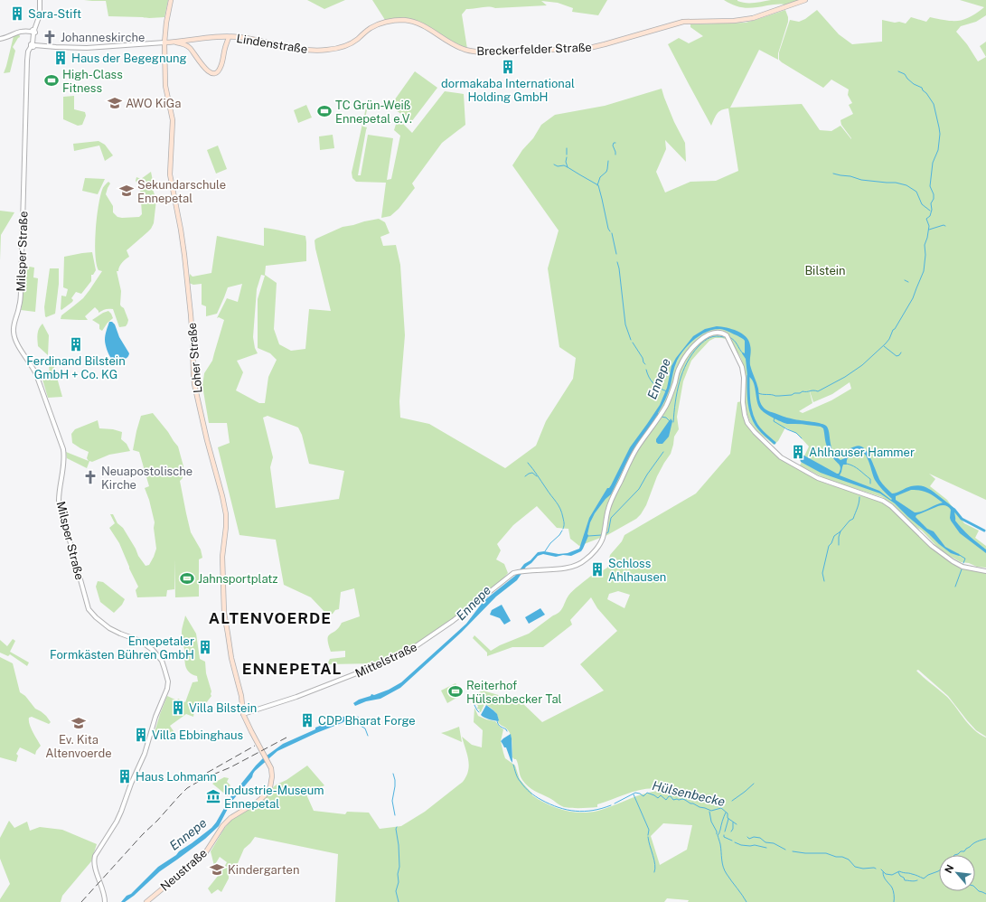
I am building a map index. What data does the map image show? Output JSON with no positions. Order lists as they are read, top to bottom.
{
  "streets": {
    "main road": [
      "Lindenstraße",
      "Breckerfelder Straße",
      "Loher Straße",
      "Neustraße"
    ],
    "street": ["Milsper Straße", "Mittelstraße"]
  },
  "crossings": [
    ["Lindenstraße", "Breckerfelder Straße"],
    ["Lindenstraße", "Loher Straße"],
    ["Loher Straße", "Mittelstraße"],
    ["Loher Straße", "Neustraße"],
    ["Mittelstraße", "Neustraße"]
  ],
  "districts": ["ALTENVOERDE", "ENNEPETAL"],
  "water": ["Ennepe", "Hülsenbecke"],
  "parks": ["Bilstein"],
  "places": {
    "building": [
      "Sara-Stift",
      "Haus der Begegnung",
      "dormakaba International Holding GmbH",
      "Ferdinand Bilstein GmbH + Co. KG",
      "Ahlhauser Hammer",
      "Schloss Ahlhausen",
      "Ennepetaler Formkästen Bühren GmbH",
      "Villa Bilstein",
      "CDP Bharat Forge",
      "Villa Ebbinghaus",
      "Haus Lohmann"
    ],
    "church": ["Johanneskirche", "Neuapostolische Kirche"],
    "sports": [
      "High-Class Fitness",
      "TC Grün-Weiß Ennepetal e.V.",
      "Jahnsportplatz",
      "Reiterhof Hülsenbecker Tal"
    ],
    "school or university": [
      "AWO KiGa",
      "Sekundarschule Ennepetal",
      "Ev. Kita Altenvoerde",
      "Kindergarten"
    ],
    "museum": ["Industrie-Museum Ennepetal"]
  },
  "north": "top left"
}
